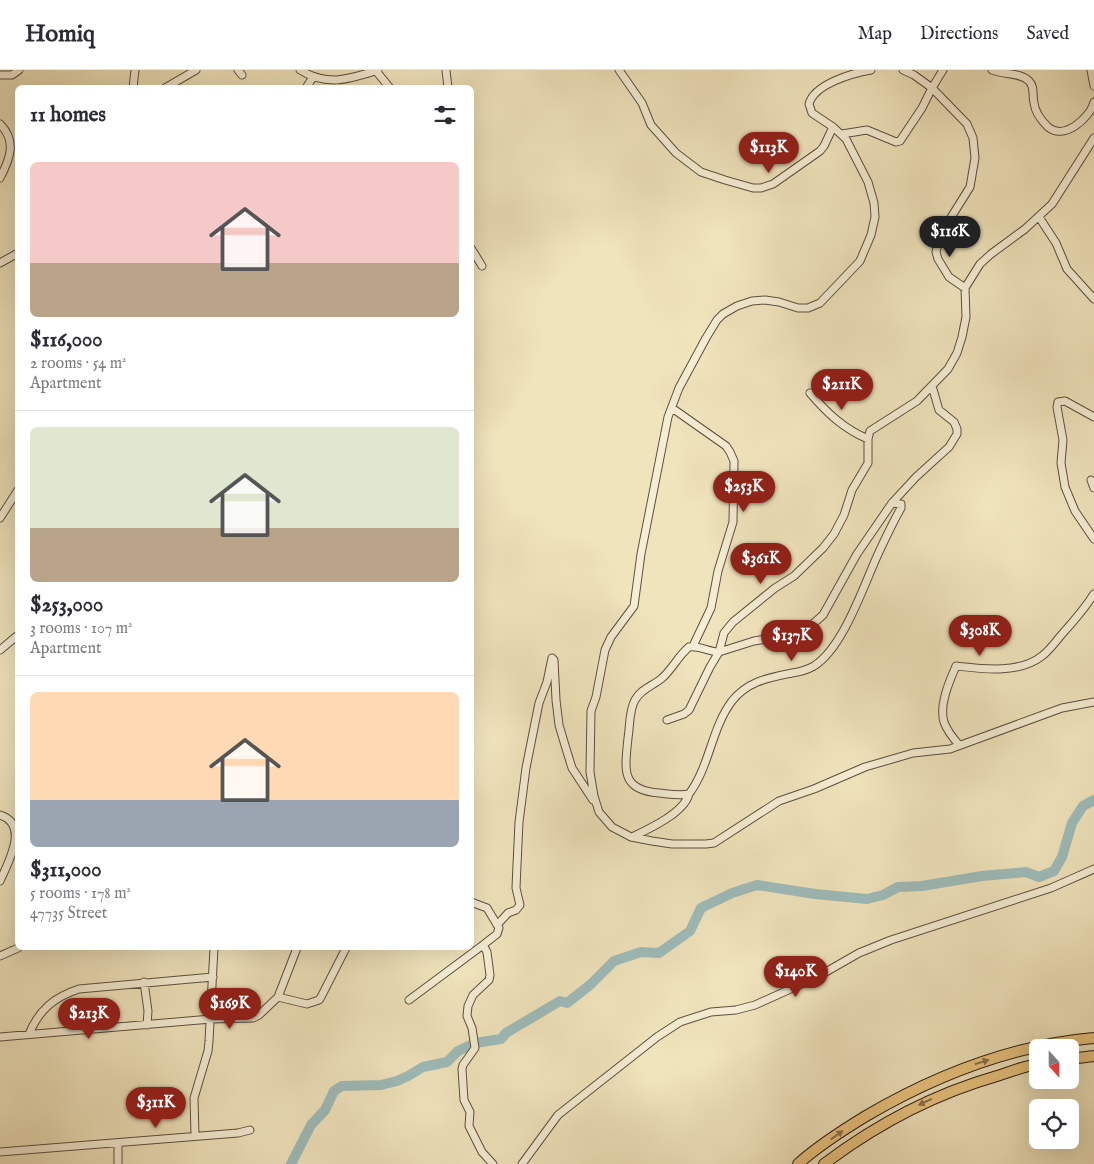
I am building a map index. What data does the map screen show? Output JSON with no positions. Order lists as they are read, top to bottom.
{
  "north": "bottom",
  "page": {
    "header": "Homiq",
    "nav": ["Map", "Directions", "Saved"],
    "heading": "11 homes",
    "price": [
      "$113K",
      "$116K",
      "$211K",
      "$253K",
      "$361K",
      "$308K",
      "$137K",
      "$140K",
      "$169K",
      "$213K",
      "$311K"
    ],
    "list": [
      {
        "name": "$116,000",
        "note": "2 rooms · 54 m² · Apartment"
      },
      {
        "name": "$253,000",
        "note": "3 rooms · 107 m² · Apartment"
      },
      {
        "name": "$311,000",
        "note": "5 rooms · 178 m² · 47735 Street"
      }
    ]
  }
}
